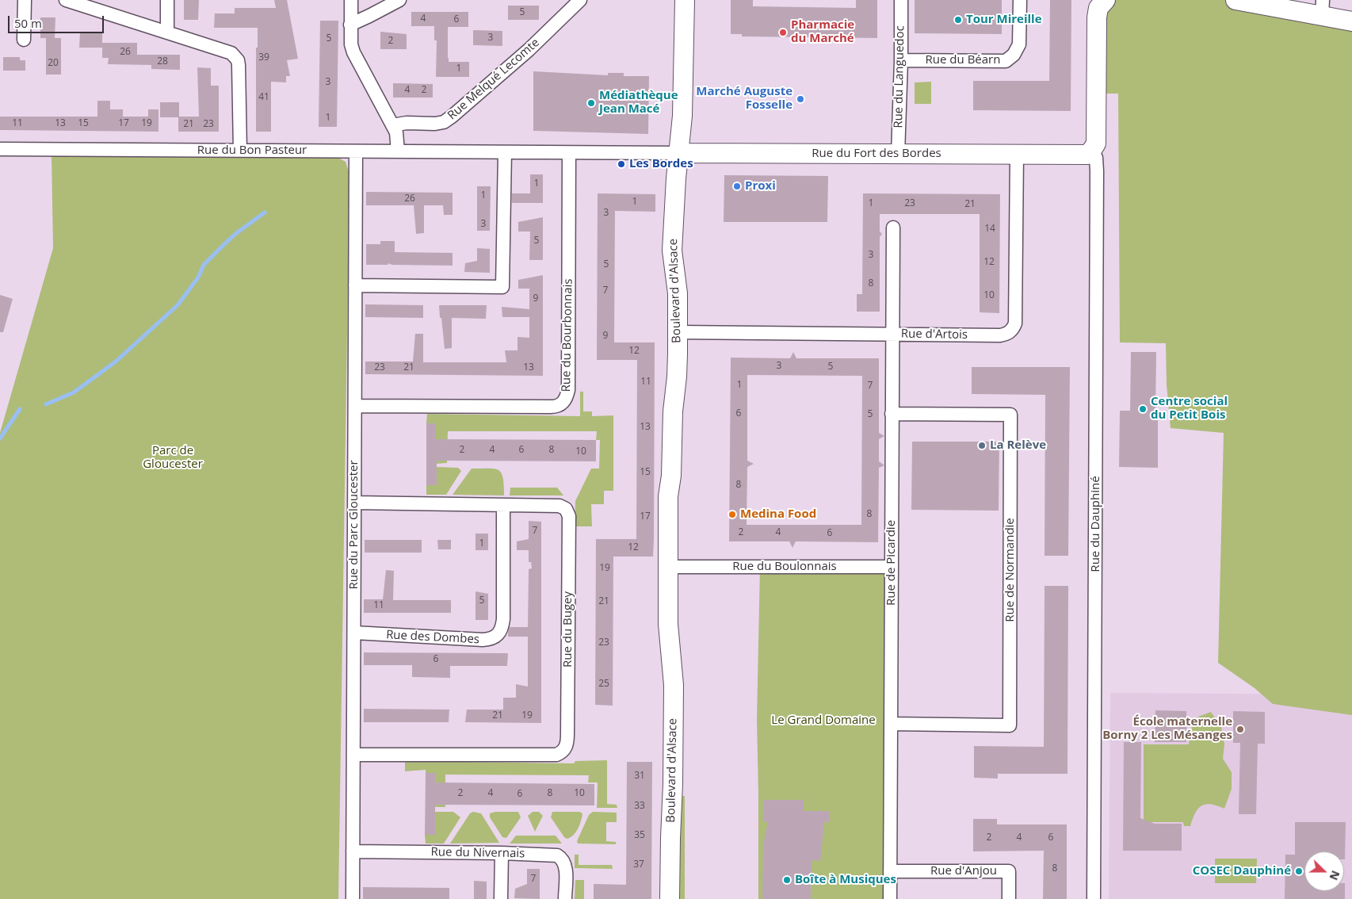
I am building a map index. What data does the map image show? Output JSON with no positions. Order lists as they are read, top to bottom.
{
  "streets": {
    "street": [
      "Rue du Béarn",
      "Rue du Languedoc",
      "Rue Melqué Lecomte",
      "Rue du Bon Pasteur",
      "Rue du Fort des Bordes",
      "Boulevard d'Alsace",
      "Rue d'Artois",
      "Rue du Bourbonnais",
      "Rue du Dauphiné",
      "Rue du Parc Gloucester",
      "Rue de Picardie",
      "Rue du Boulonnais",
      "Rue de Normandie",
      "Rue du Bugey",
      "Rue des Dombes",
      "Rue du Nivernais",
      "Rue d'Anjou"
    ]
  },
  "crossings": [
    ["Rue du Béarn", "Rue du Languedoc"],
    ["Rue du Languedoc", "Rue du Fort des Bordes"],
    ["Rue du Bon Pasteur", "Rue du Fort des Bordes"],
    ["Rue du Bon Pasteur", "Rue du Parc Gloucester"],
    ["Rue du Fort des Bordes", "Boulevard d'Alsace"],
    ["Rue du Fort des Bordes", "Rue d'Artois"],
    ["Rue du Fort des Bordes", "Rue du Bourbonnais"],
    ["Rue du Fort des Bordes", "Rue du Dauphiné"],
    ["Boulevard d'Alsace", "Rue d'Artois"],
    ["Boulevard d'Alsace", "Rue du Boulonnais"],
    ["Rue d'Artois", "Rue de Picardie"],
    ["Rue du Bourbonnais", "Rue du Parc Gloucester"],
    ["Rue du Parc Gloucester", "Rue du Bugey"],
    ["Rue du Parc Gloucester", "Rue des Dombes"],
    ["Rue du Parc Gloucester", "Rue du Nivernais"],
    ["Rue de Picardie", "Rue du Boulonnais"],
    ["Rue de Picardie", "Rue de Normandie"],
    ["Rue de Picardie", "Rue d'Anjou"],
    ["Rue du Bugey", "Rue des Dombes"]
  ],
  "parks": ["Parc de Gloucester", "Le Grand Domaine"],
  "places": [
    "Tour Mireille",
    "Pharmacie du Marché",
    "Marché Auguste Fosselle",
    "Médiathèque Jean Macé",
    "Les Bordes",
    "Proxi",
    "Centre social du Petit Bois",
    "La Relève",
    "Medina Food",
    "École maternelle Borny 2 Les Mésanges",
    "COSEC Dauphiné",
    "Boîte à Musiques"
  ],
  "house_numbers": [
    "5",
    "4",
    "6",
    "3",
    "5",
    "2",
    "26",
    "39",
    "28",
    "20",
    "1",
    "3",
    "4",
    "2",
    "41",
    "1",
    "11",
    "13",
    "15",
    "17",
    "19",
    "21",
    "23",
    "1",
    "1",
    "26",
    "1",
    "1",
    "23",
    "21",
    "3",
    "3",
    "14",
    "5",
    "3",
    "12",
    "5",
    "8",
    "7",
    "10",
    "9",
    "9",
    "12",
    "3",
    "5",
    "23",
    "21",
    "13",
    "11",
    "1",
    "7",
    "6",
    "5",
    "13",
    "2",
    "4",
    "6",
    "8",
    "10",
    "15",
    "8",
    "8",
    "17",
    "7",
    "2",
    "4",
    "6",
    "1",
    "12",
    "19",
    "5",
    "21",
    "11",
    "23",
    "6",
    "25",
    "21",
    "19",
    "31",
    "2",
    "4",
    "8",
    "10",
    "6",
    "33",
    "35",
    "2",
    "4",
    "6",
    "37",
    "8",
    "7"
  ],
  "scale_bar": "50 m",
  "north": "right"
}
